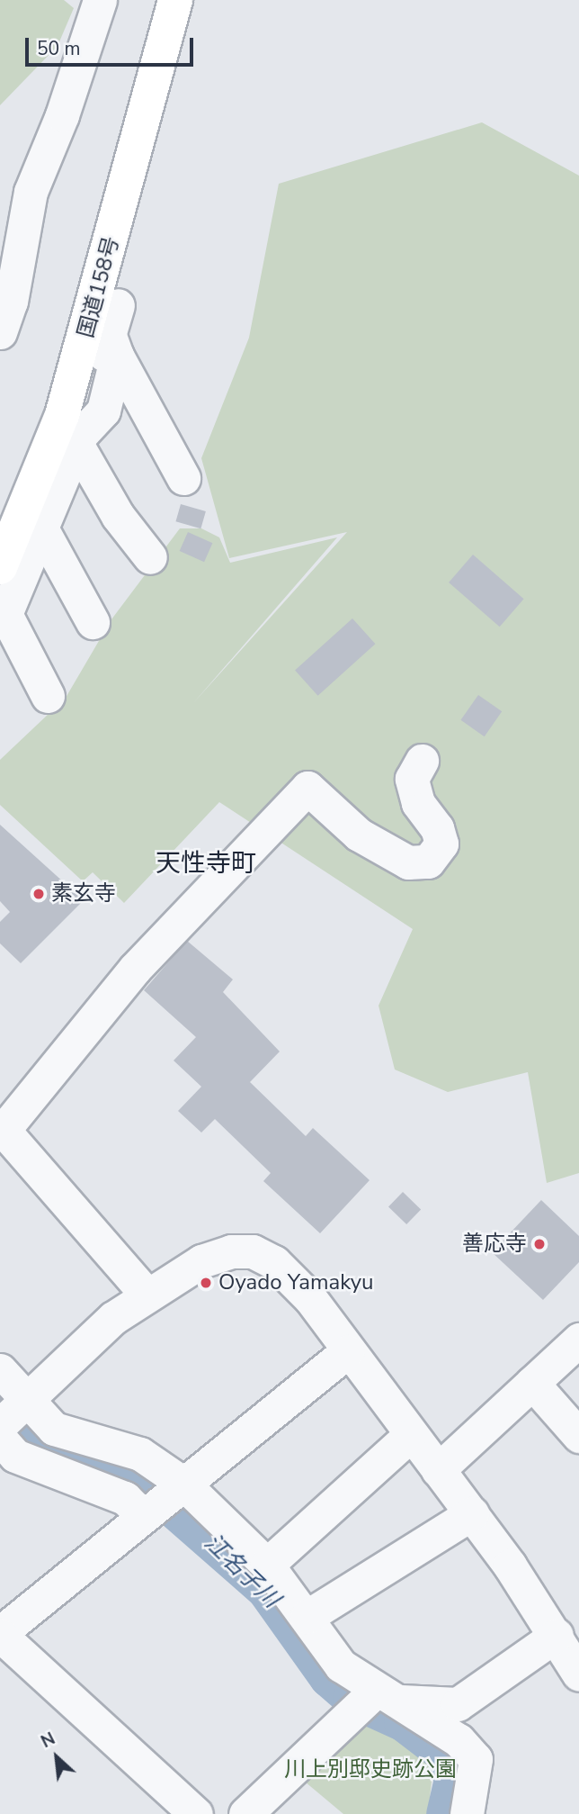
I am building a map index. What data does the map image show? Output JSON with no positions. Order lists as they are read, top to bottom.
{
  "streets": {
    "highway": ["国道158号"]
  },
  "districts": ["天性寺町"],
  "water": ["江名子川"],
  "parks": ["川上別邸史跡公園"],
  "places": ["素玄寺", "善応寺", "Oyado Yamakyu"],
  "scale_bar": "50 m",
  "north": "top left"
}
